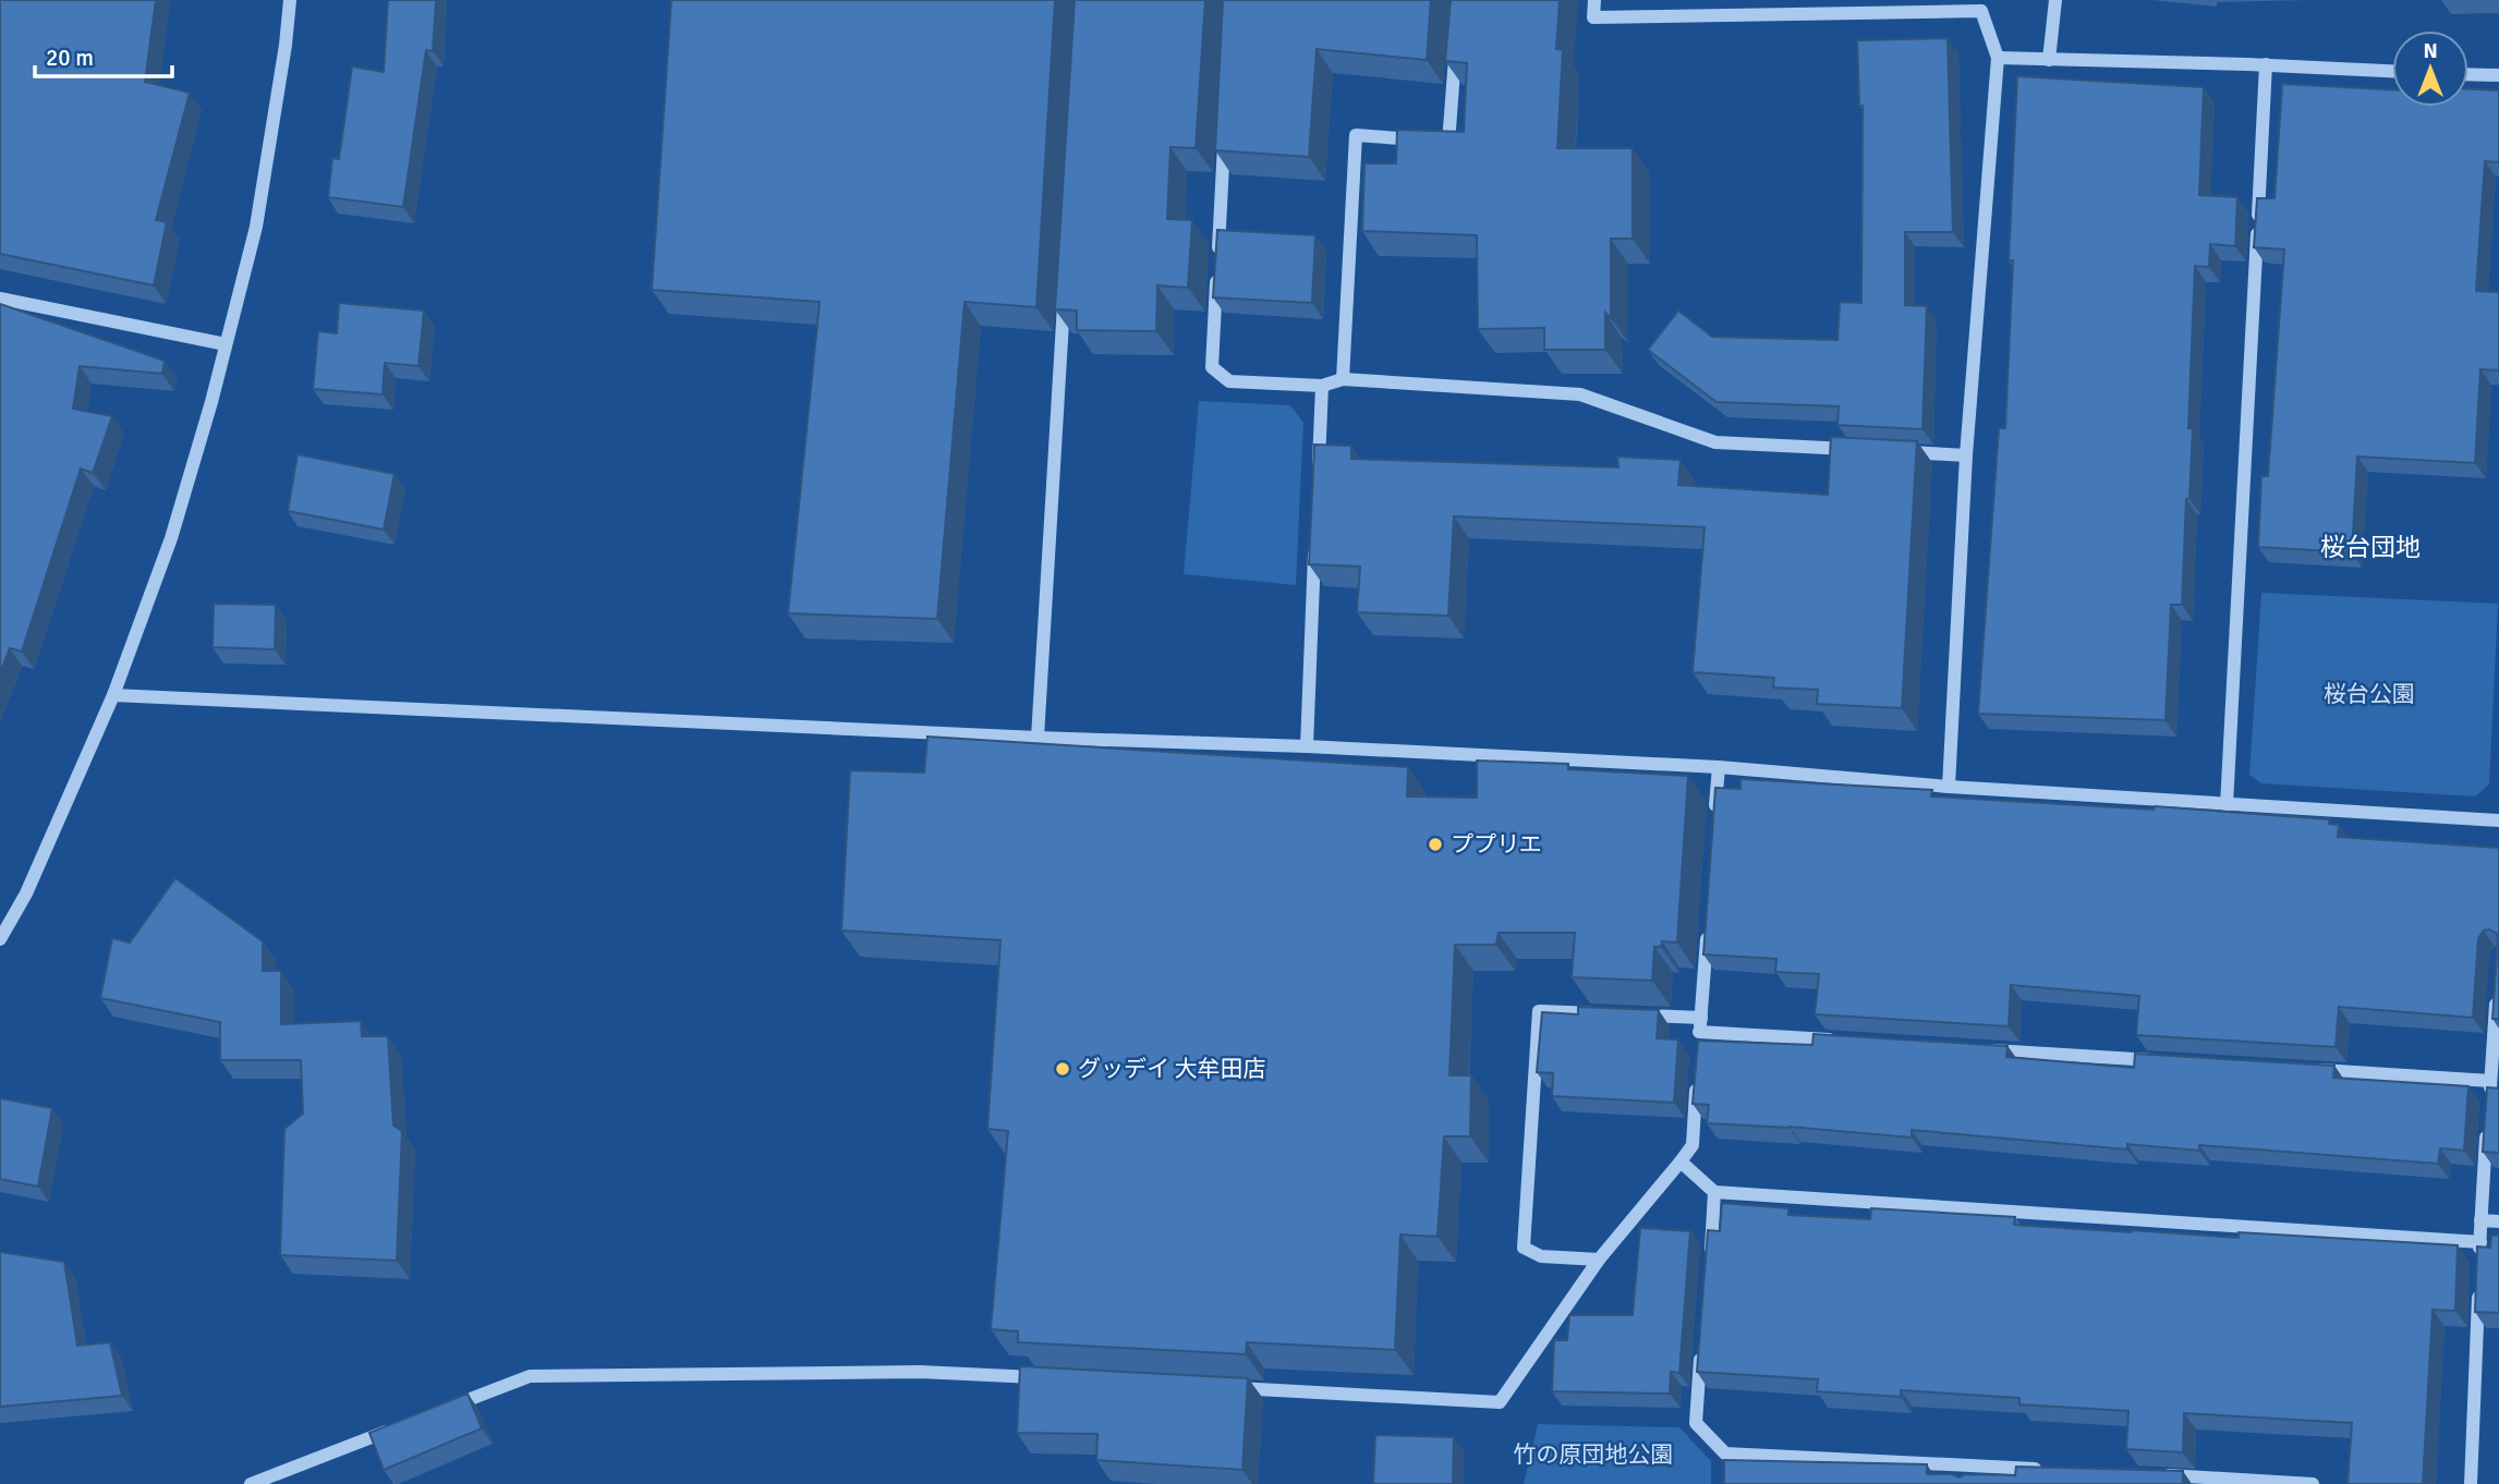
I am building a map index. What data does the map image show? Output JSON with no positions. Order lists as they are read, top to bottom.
{
  "districts": ["桜台団地"],
  "parks": ["桜台公園", "竹の原団地公園"],
  "places": ["ププリエ", "グッデイ 大牟田店"],
  "scale_bar": "20 m",
  "north": "top"
}
